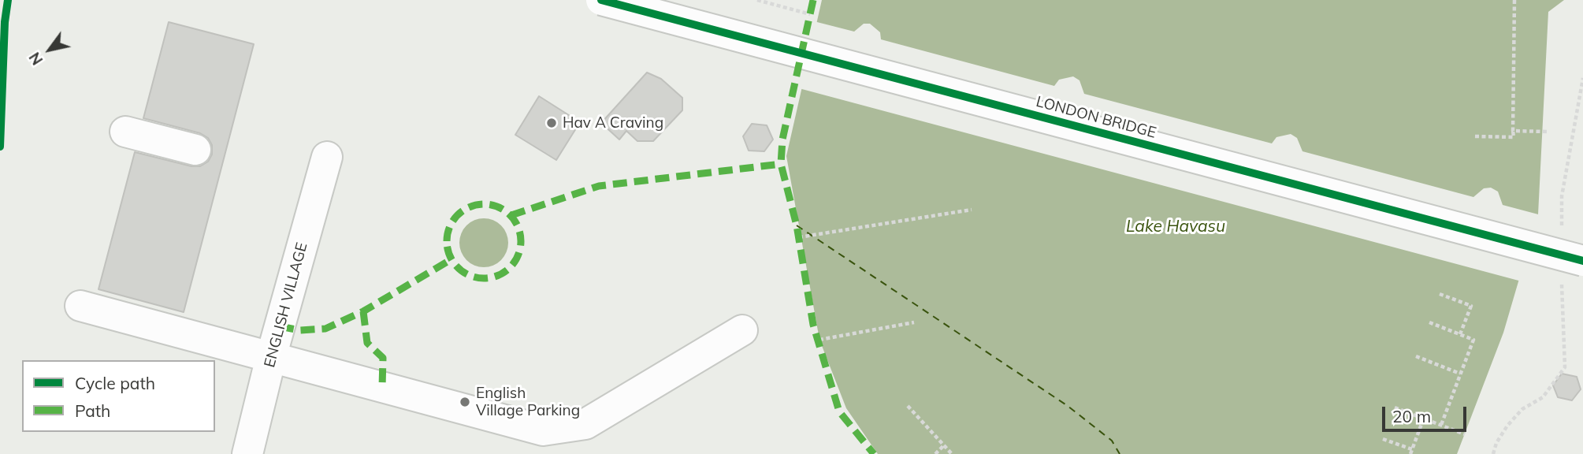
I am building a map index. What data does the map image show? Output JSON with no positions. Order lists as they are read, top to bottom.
{
  "streets": {
    "street": ["LONDON BRIDGE", "ENGLISH VILLAGE"]
  },
  "water": ["Lake Havasu"],
  "places": ["Hav A Craving", "English Village Parking"],
  "legend": ["Cycle path", "Path"],
  "scale_bar": "20 m",
  "north": "bottom left"
}
